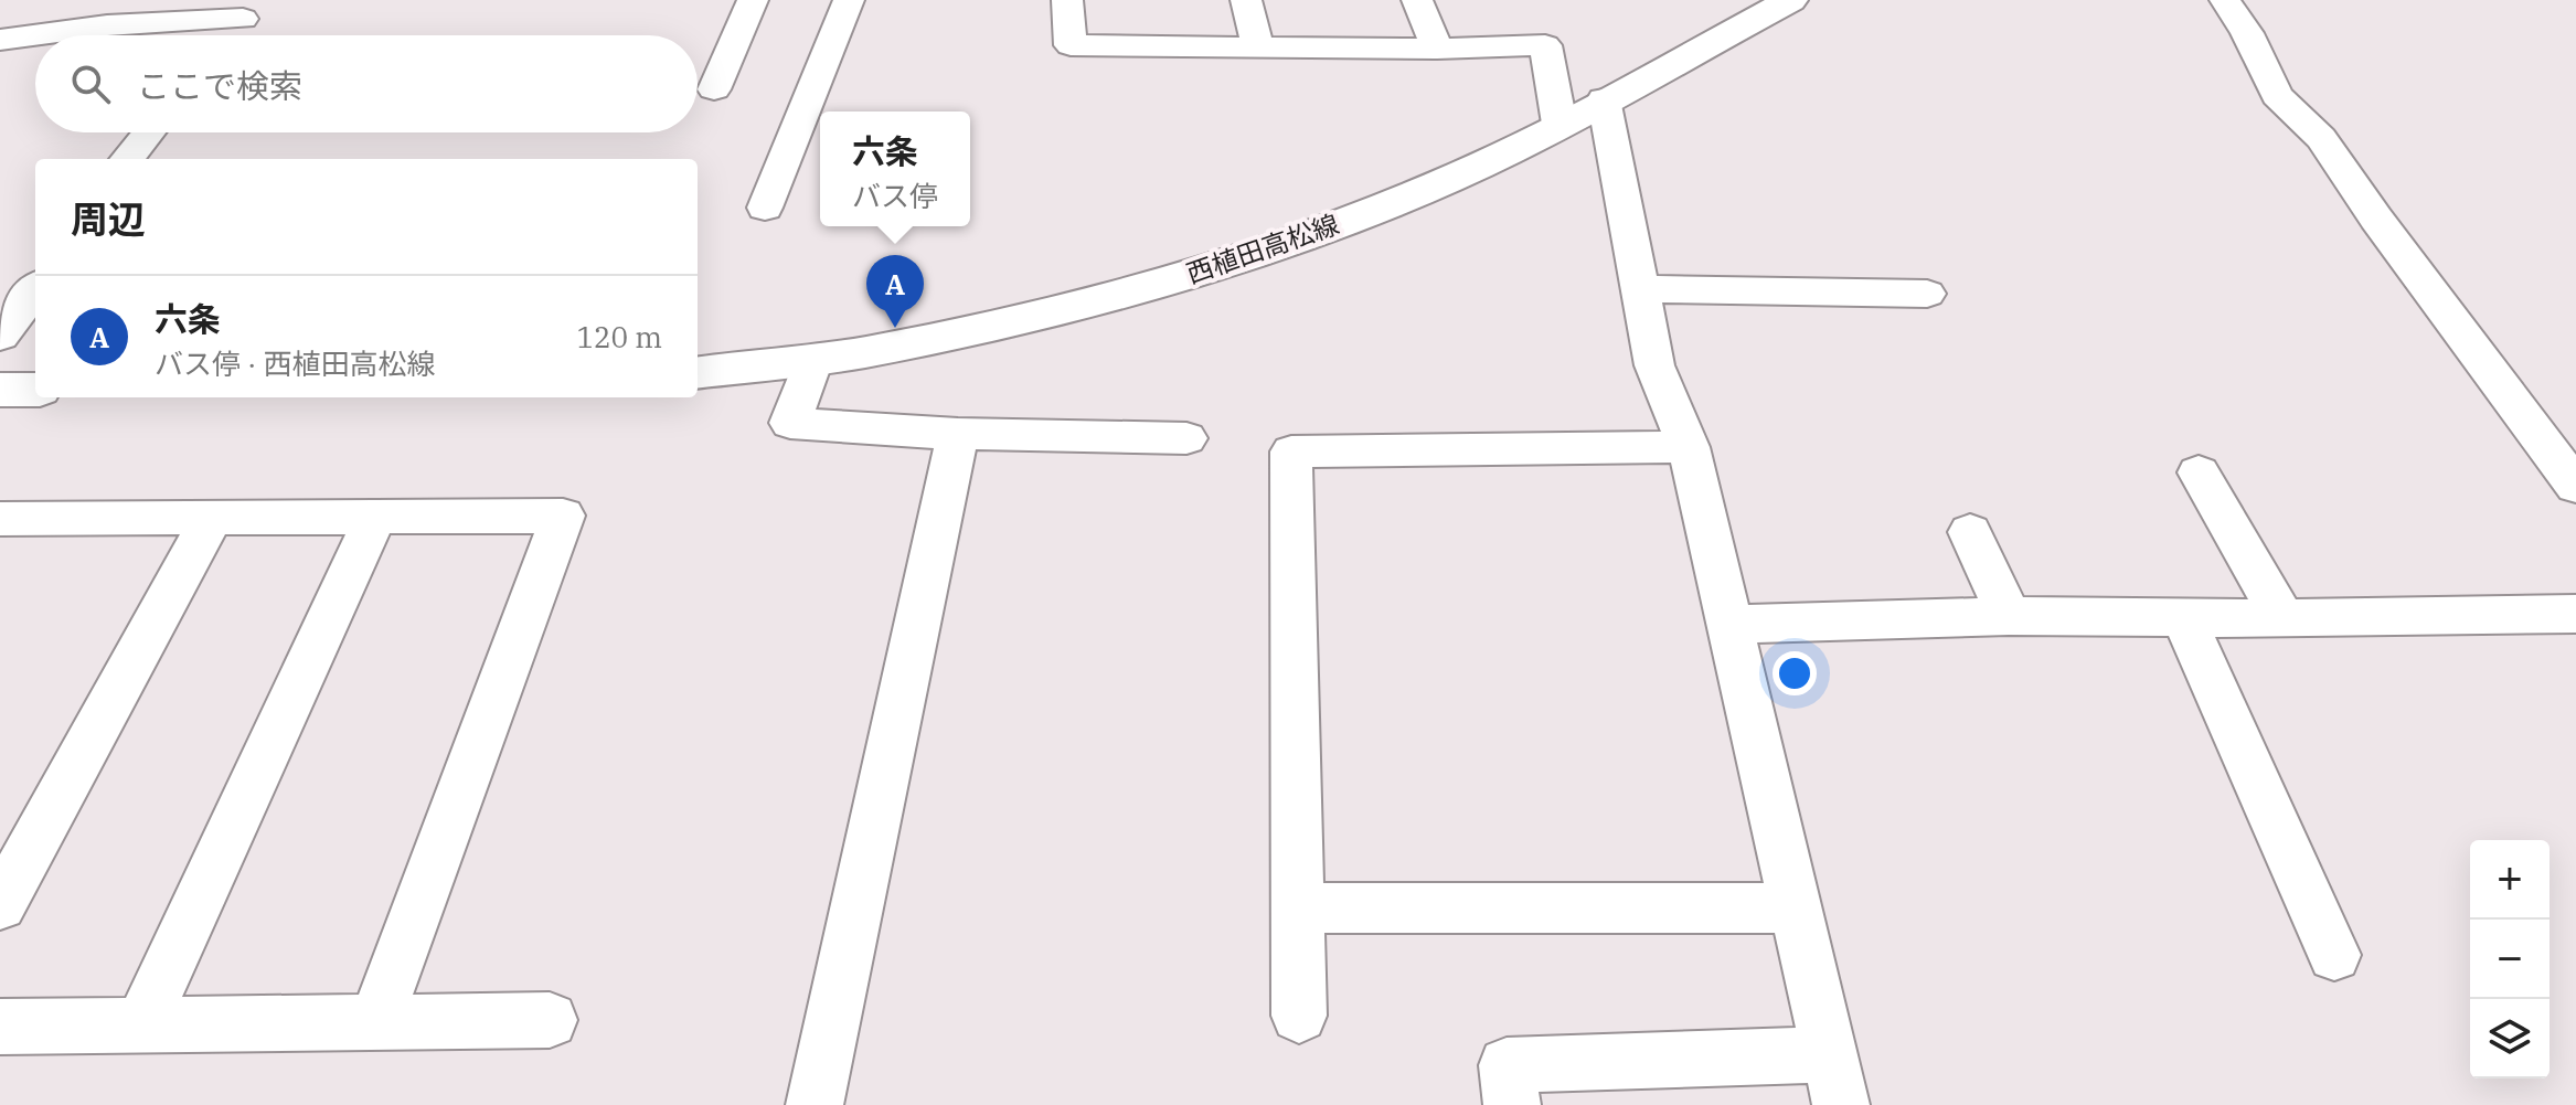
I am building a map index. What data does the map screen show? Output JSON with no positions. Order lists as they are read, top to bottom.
{
  "streets": {
    "main road": ["西植田高松線"]
  },
  "page": {
    "search": "ここで検索",
    "popup": ["六条", "バス停"],
    "heading": "周辺",
    "pins": "A",
    "list": [
      {
        "mark": "A",
        "name": "六条",
        "note": "バス停 · 西植田高松線",
        "value": "120 m"
      }
    ],
    "map_buttons": ["+", "−"]
  }
}
